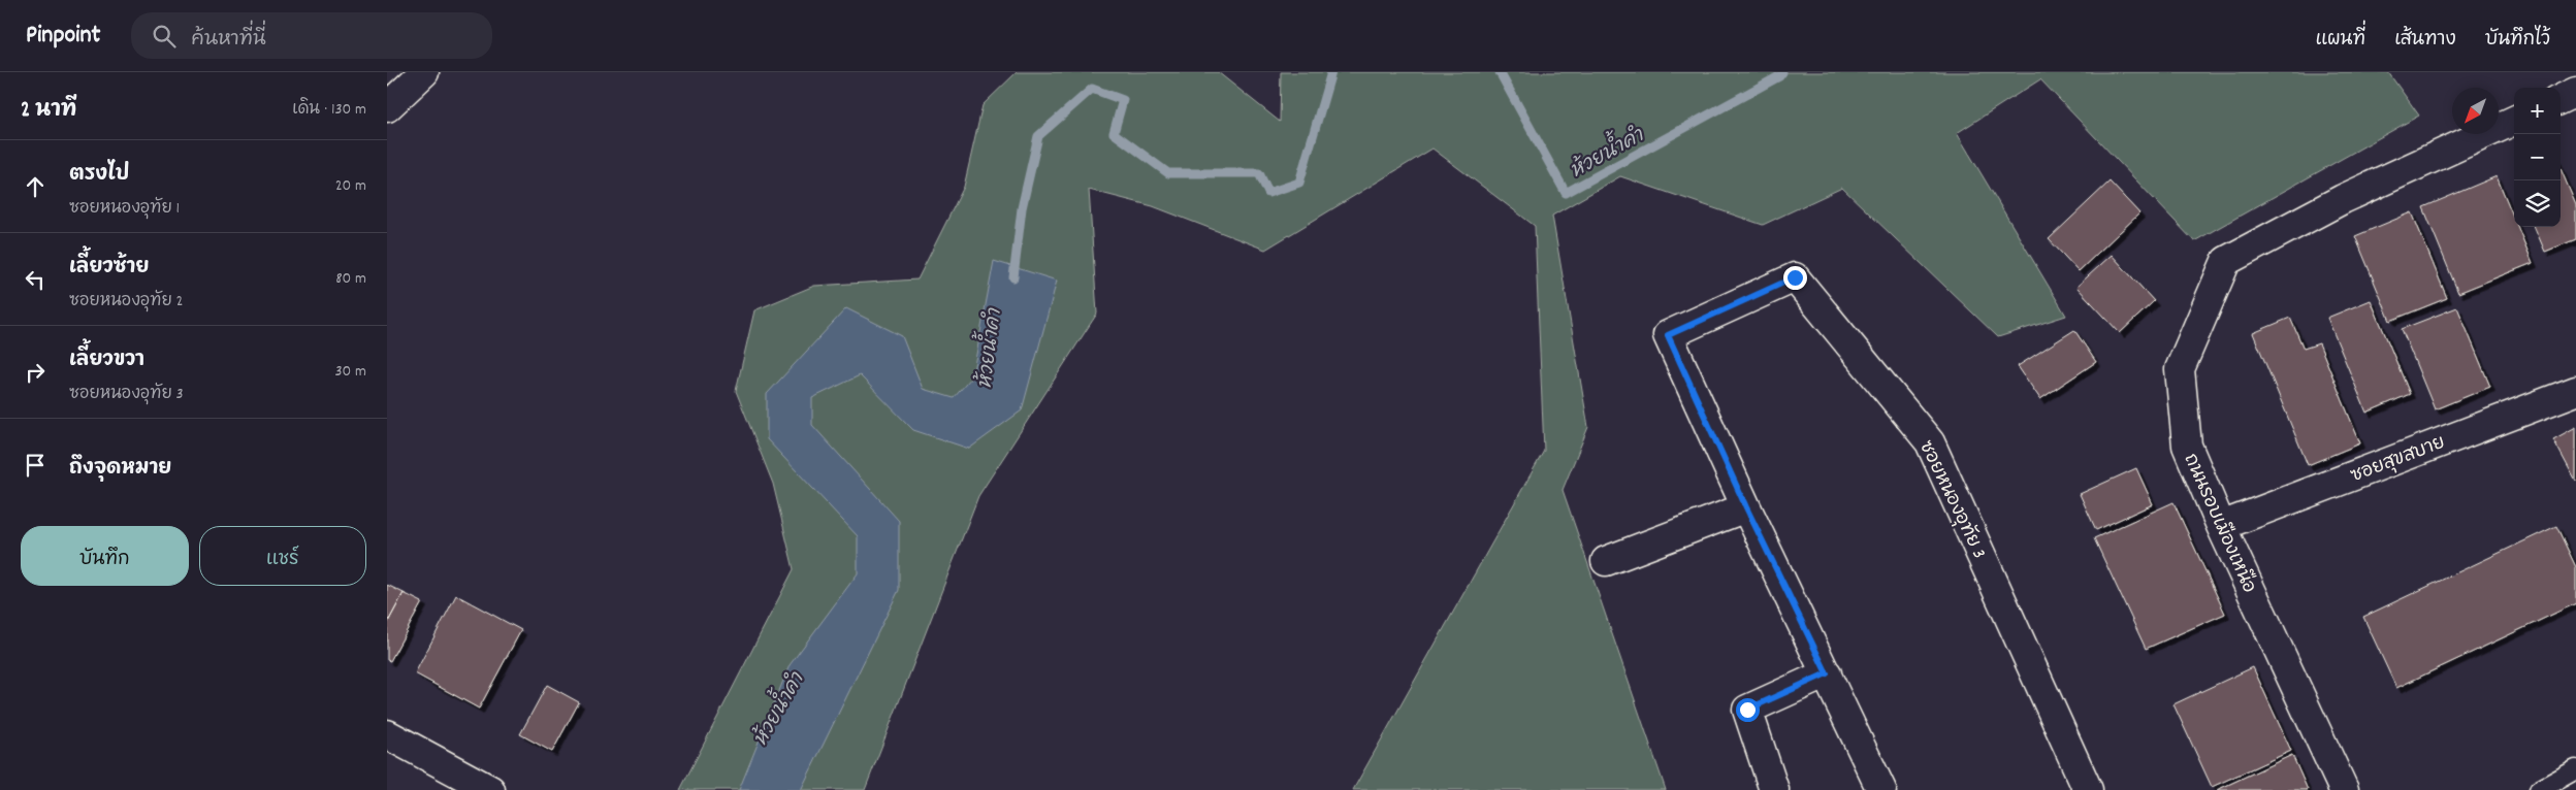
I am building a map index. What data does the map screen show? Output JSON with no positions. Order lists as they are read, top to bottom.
{
  "streets": {
    "street": ["ซอยสุขสบาย", "ซอยหนองอุทัย 3", "ถนนรอบเมืองเหนือ"]
  },
  "crossings": [
    ["ซอยสุขสบาย", "ถนนรอบเมืองเหนือ"]
  ],
  "water": ["ห้วยน้ำคำ"],
  "north": "bottom left",
  "page": {
    "header": "Pinpoint",
    "search": "ค้นหาที่นี่",
    "nav": ["แผนที่", "เส้นทาง", "บันทึกไว้"],
    "heading": ["2 นาที", "เดิน · 130 m"],
    "map_buttons": ["+", "−"],
    "list": [
      ["ตรงไป", "ซอยหนองอุทัย 1", "20 m"],
      ["เลี้ยวซ้าย", "ซอยหนองอุทัย 2", "80 m"],
      ["เลี้ยวขวา", "ซอยหนองอุทัย 3", "30 m"],
      "ถึงจุดหมาย"
    ],
    "buttons": ["บันทึก", "แชร์"]
  }
}
